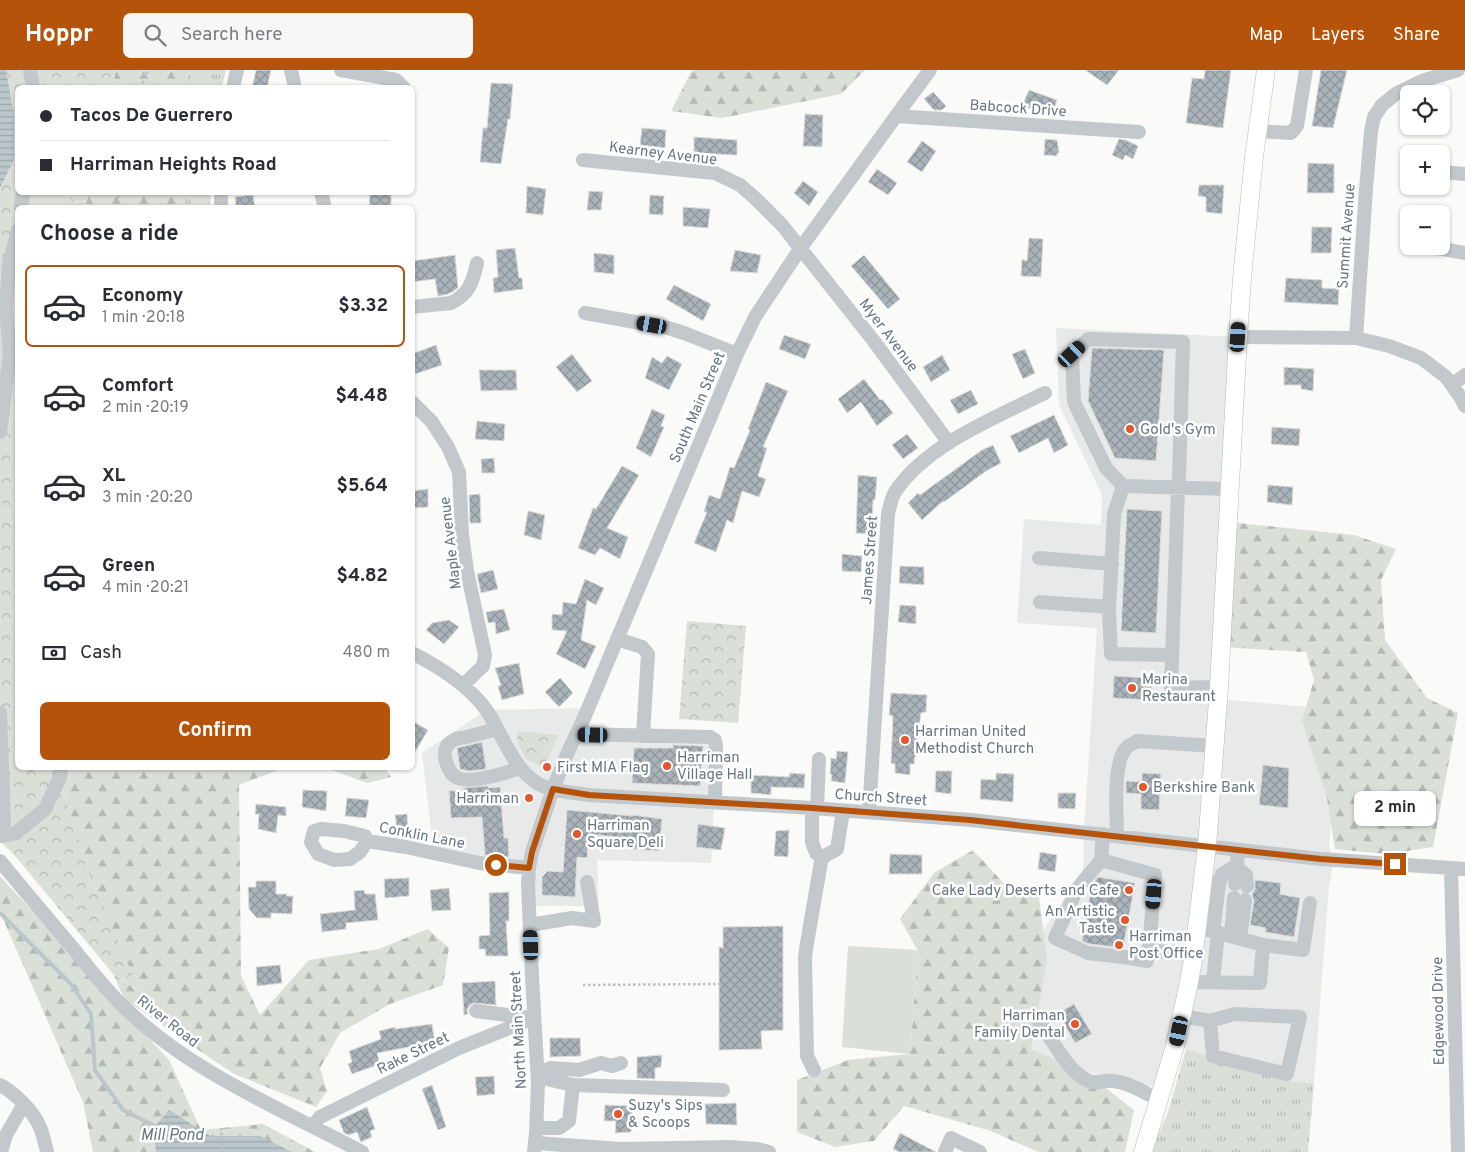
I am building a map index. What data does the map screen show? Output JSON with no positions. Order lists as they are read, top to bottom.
{
  "streets": {
    "street": [
      "Babcock Drive",
      "Kearney Avenue",
      "Summit Avenue",
      "Myer Avenue",
      "South Main Street",
      "Maple Avenue",
      "James Street",
      "Church Street",
      "Conklin Lane",
      "Edgewood Drive",
      "River Road",
      "North Main Street",
      "Rake Street"
    ]
  },
  "crossings": [
    ["Babcock Drive", "South Main Street"],
    ["Kearney Avenue", "Myer Avenue"],
    ["Kearney Avenue", "South Main Street"],
    ["Myer Avenue", "South Main Street"],
    ["Myer Avenue", "James Street"],
    ["South Main Street", "Church Street"],
    ["South Main Street", "North Main Street"],
    ["Maple Avenue", "Church Street"],
    ["James Street", "Church Street"],
    ["Church Street", "Edgewood Drive"],
    ["Church Street", "North Main Street"],
    ["Conklin Lane", "North Main Street"],
    ["River Road", "Rake Street"],
    ["North Main Street", "Rake Street"]
  ],
  "water": ["Mill Pond"],
  "places": [
    "Gold's Gym",
    "Marina Restaurant",
    "Harriman United Methodist Church",
    "Harriman Village Hall",
    "First MIA Flag",
    "Berkshire Bank",
    "Harriman",
    "Harriman Square Deli",
    "Cake Lady Deserts and Cafe",
    "An Artistic Taste",
    "Harriman Post Office",
    "Harriman Family Dental",
    "Suzy's Sips & Scoops"
  ],
  "page": {
    "header": "Hoppr",
    "search": "Search here",
    "nav": ["Map", "Layers", "Share"],
    "map_buttons": ["+", "−"],
    "banner": ["Tacos De Guerrero", "Harriman Heights Road"],
    "heading": "Choose a ride",
    "list": [
      {
        "name": "Economy",
        "note": "1 min · 20:18",
        "value": "$3.32"
      },
      {
        "name": "Comfort",
        "note": "2 min · 20:19",
        "value": "$4.48"
      },
      {
        "name": "XL",
        "note": "3 min · 20:20",
        "value": "$5.64"
      },
      {
        "name": "Green",
        "note": "4 min · 20:21",
        "value": "$4.82"
      }
    ],
    "pay": ["Cash", "480 m"],
    "buttons": "Confirm",
    "bubble": "2 min"
  }
}
